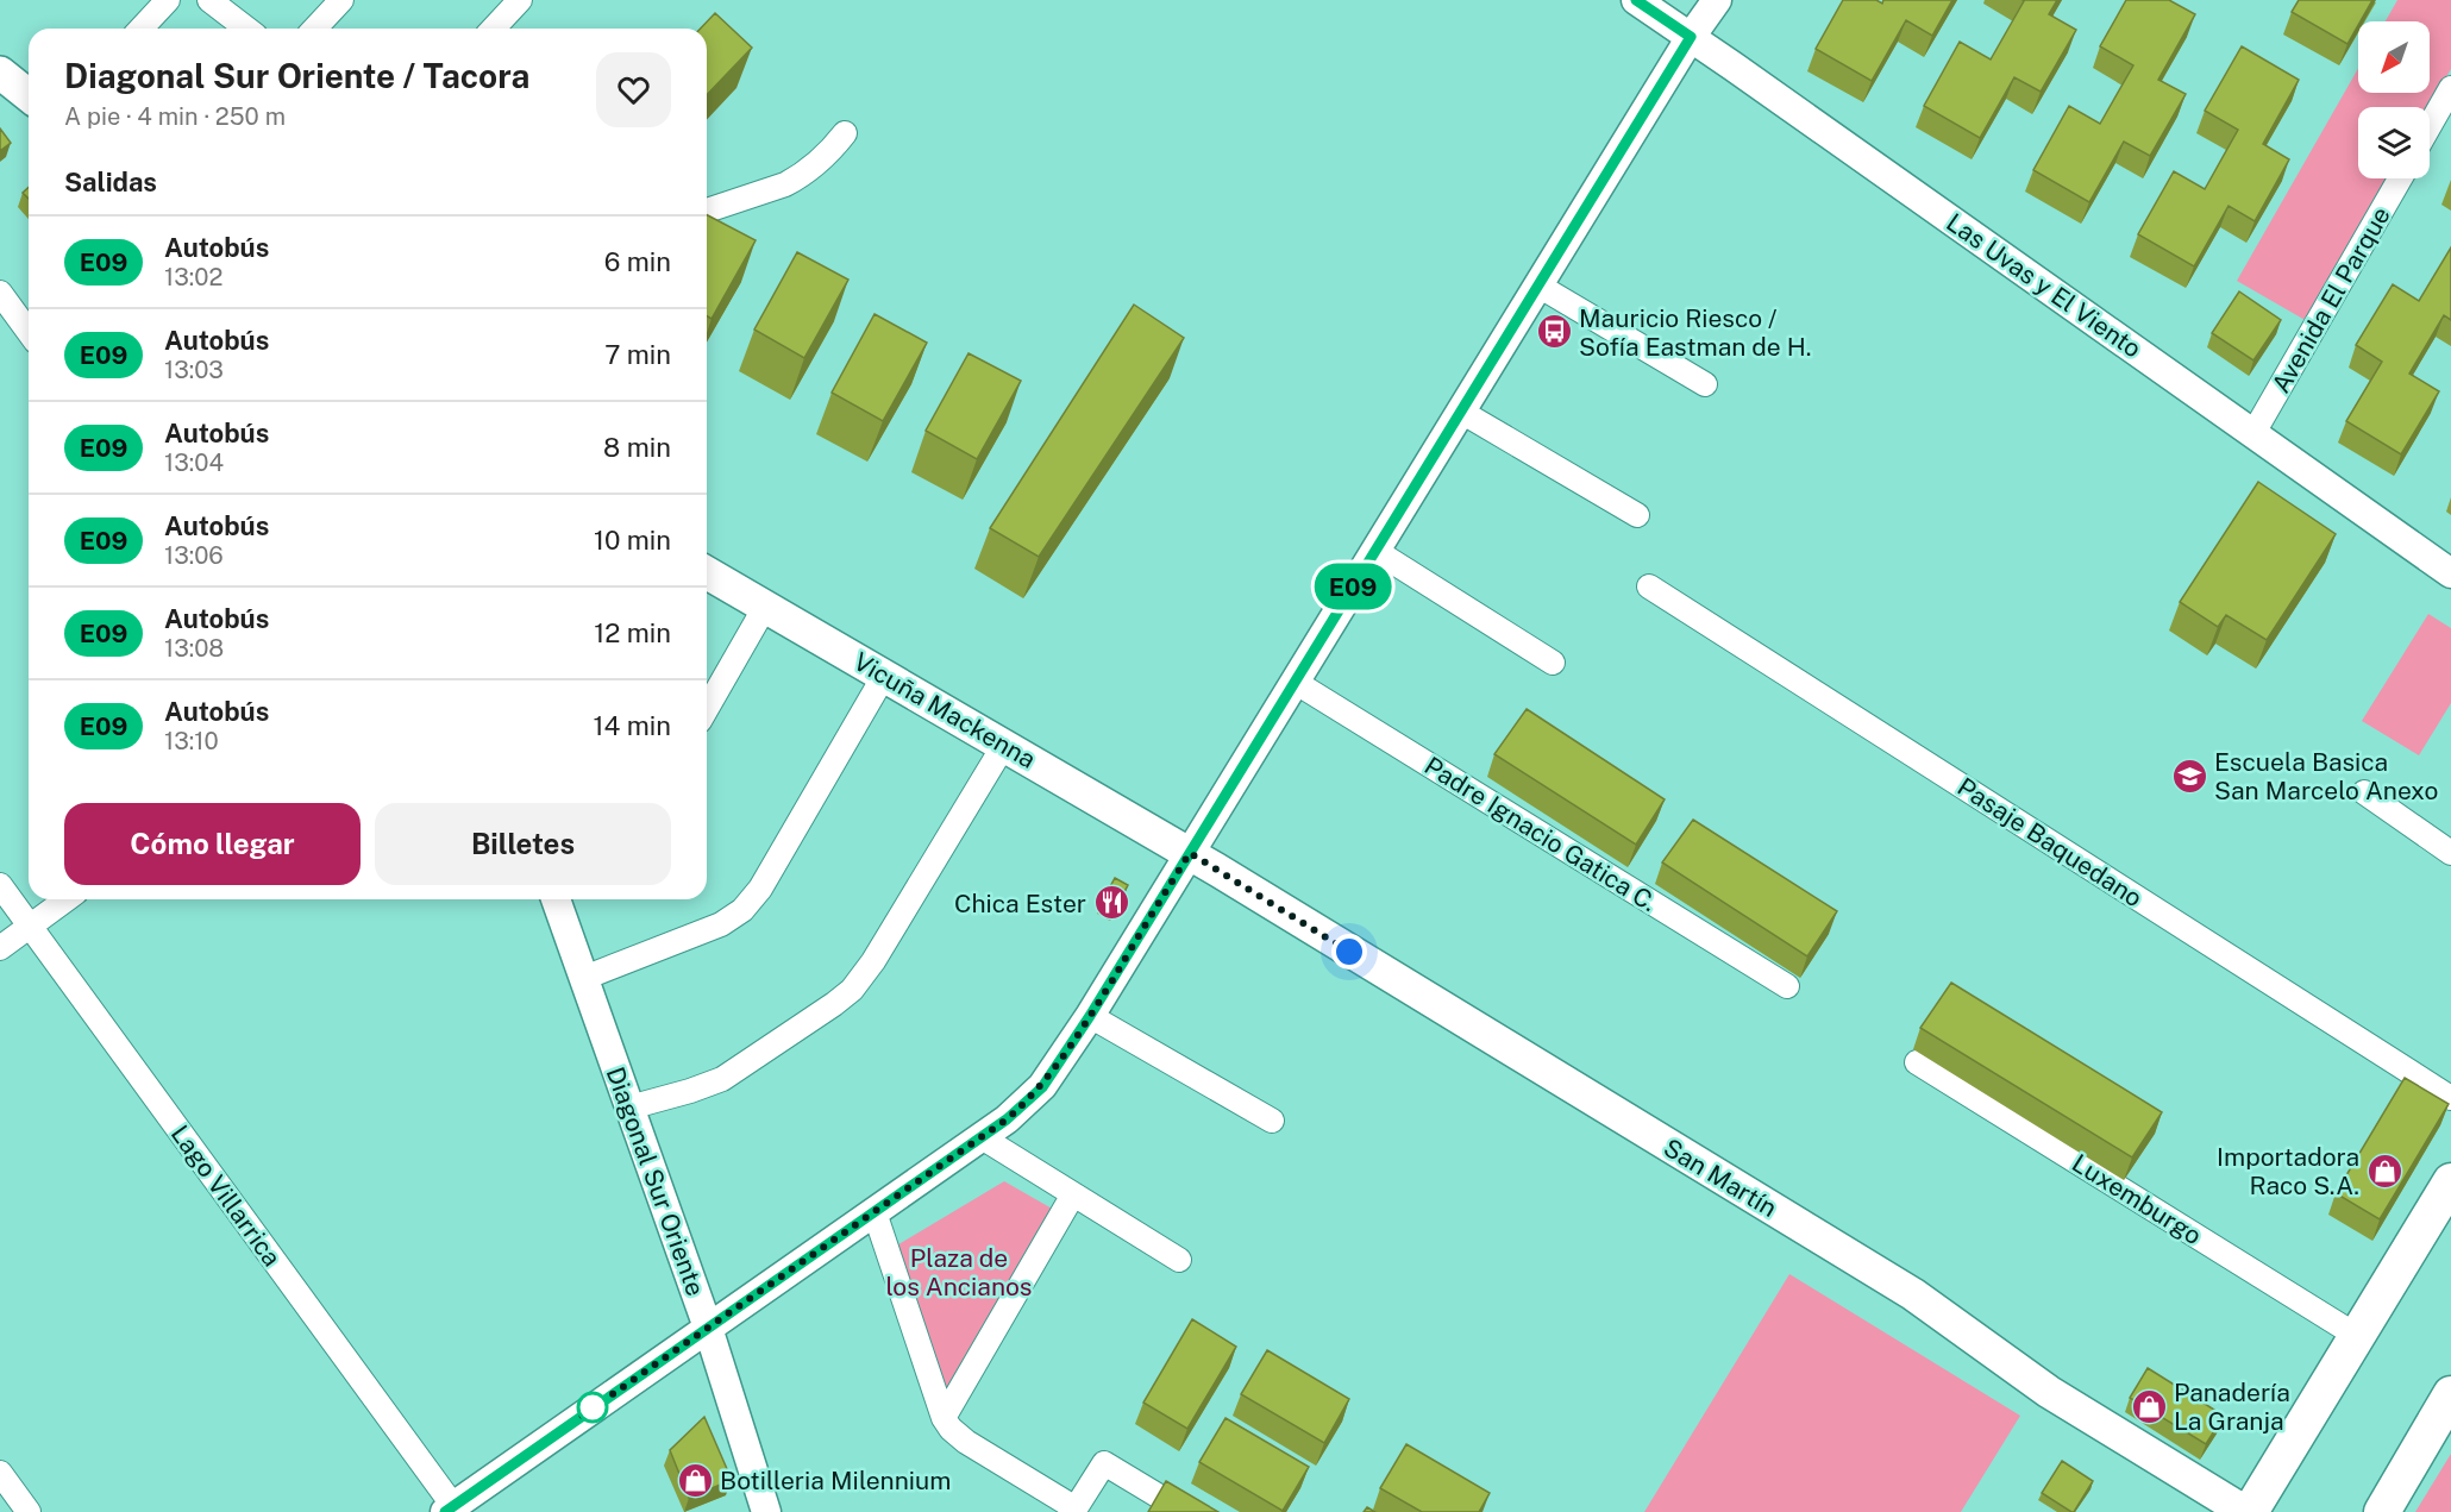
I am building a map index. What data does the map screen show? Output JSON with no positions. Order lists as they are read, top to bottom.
{
  "streets": {
    "main road": ["Vicuña Mackenna", "San Martín"],
    "street": [
      "Las Uvas y El Viento",
      "Avenida El Parque",
      "Padre Ignacio Gatica C.",
      "Pasaje Baquedano",
      "Diagonal Sur Oriente",
      "Lago Villarrica",
      "Luxemburgo"
    ]
  },
  "crossings": [
    ["Las Uvas y El Viento", "Avenida El Parque"],
    ["Vicuña Mackenna", "San Martín"]
  ],
  "parks": ["Plaza de los Ancianos"],
  "places": {
    "bus stop": ["Mauricio Riesco / Sofía Eastman de H."],
    "school or university": ["Escuela Basica San Marcelo Anexo"],
    "restaurant": ["Chica Ester"],
    "shop": ["Importadora Raco S.A.", "Panadería La Granja", "Botilleria Milennium"]
  },
  "lines": ["bus line E09"],
  "north": "bottom left",
  "page": {
    "on_map": "E09",
    "heading": [
      ["Diagonal Sur Oriente / Tacora", "A pie · 4 min · 250 m"],
      "Salidas"
    ],
    "list": [
      {
        "mark": "E09",
        "name": "Autobús",
        "note": "13:02",
        "value": "6 min"
      },
      {
        "mark": "E09",
        "name": "Autobús",
        "note": "13:03",
        "value": "7 min"
      },
      {
        "mark": "E09",
        "name": "Autobús",
        "note": "13:04",
        "value": "8 min"
      },
      {
        "mark": "E09",
        "name": "Autobús",
        "note": "13:06",
        "value": "10 min"
      },
      {
        "mark": "E09",
        "name": "Autobús",
        "note": "13:08",
        "value": "12 min"
      },
      {
        "mark": "E09",
        "name": "Autobús",
        "note": "13:10",
        "value": "14 min"
      }
    ],
    "buttons": ["Cómo llegar", "Billetes"]
  }
}
